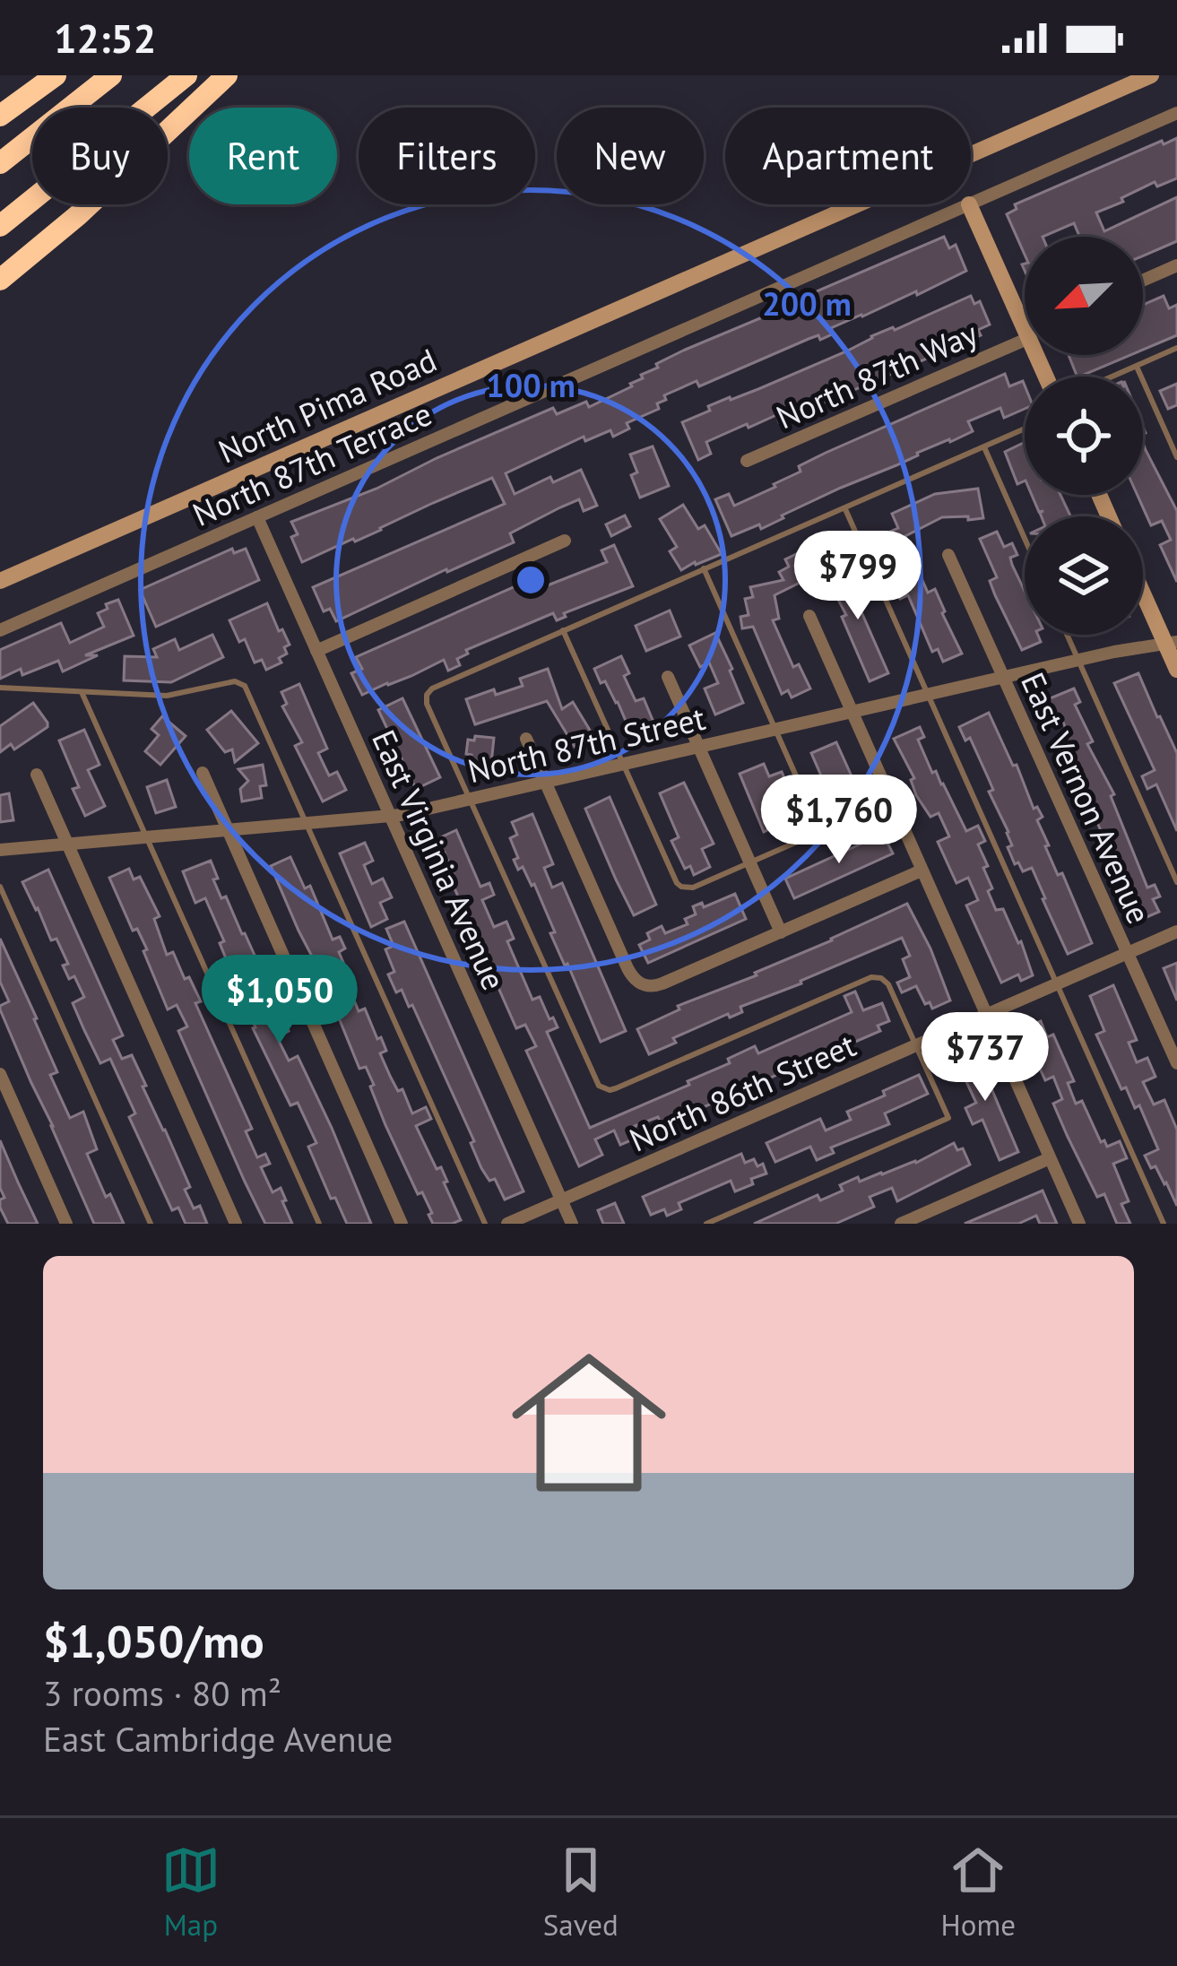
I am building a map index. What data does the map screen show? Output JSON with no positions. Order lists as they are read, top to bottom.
{
  "streets": {
    "main road": ["North Pima Road"],
    "street": [
      "North 87th Way",
      "North 87th Terrace",
      "North 87th Street",
      "East Vernon Avenue",
      "East Virginia Avenue",
      "North 86th Street"
    ]
  },
  "crossings": [
    ["North 87th Terrace", "East Virginia Avenue"],
    ["North 87th Street", "East Vernon Avenue"],
    ["North 87th Street", "East Virginia Avenue"],
    ["East Vernon Avenue", "North 86th Street"],
    ["East Virginia Avenue", "North 86th Street"]
  ],
  "north": "bottom left",
  "page": {
    "status": "12:52",
    "chip": [
      "Buy",
      "Rent",
      "Filters",
      "New",
      "Apartment"
    ],
    "price": [
      "$799",
      "$1,760",
      "$1,050",
      "$737"
    ],
    "list": [
      {
        "name": "$1,050/mo",
        "note": "3 rooms · 80 m² · East Cambridge Avenue"
      }
    ],
    "tabs": ["Map", "Saved", "Home"]
  },
  "rings": ["200 m", "100 m"]
}
